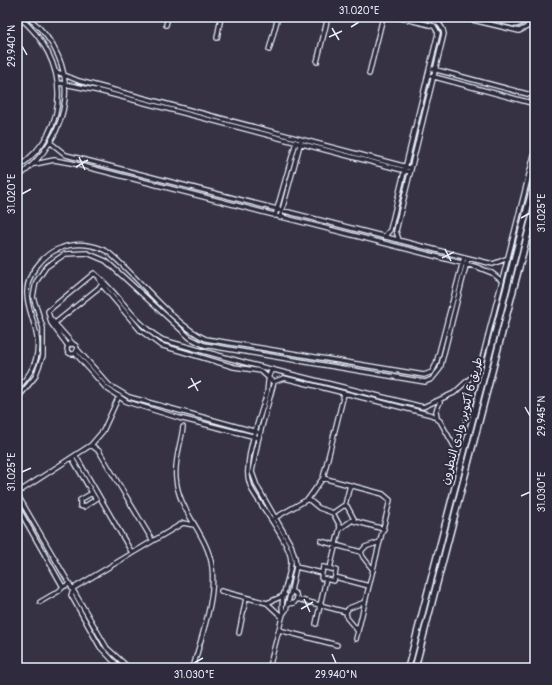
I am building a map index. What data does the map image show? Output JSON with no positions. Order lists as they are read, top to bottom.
{
  "streets": {
    "street": ["طريق 6 أكتوبر, وادى النطرون"]
  },
  "coordinates": [
    "31.020°E",
    "29.940°N",
    "31.025°E",
    "29.945°N",
    "31.030°E"
  ]
}
